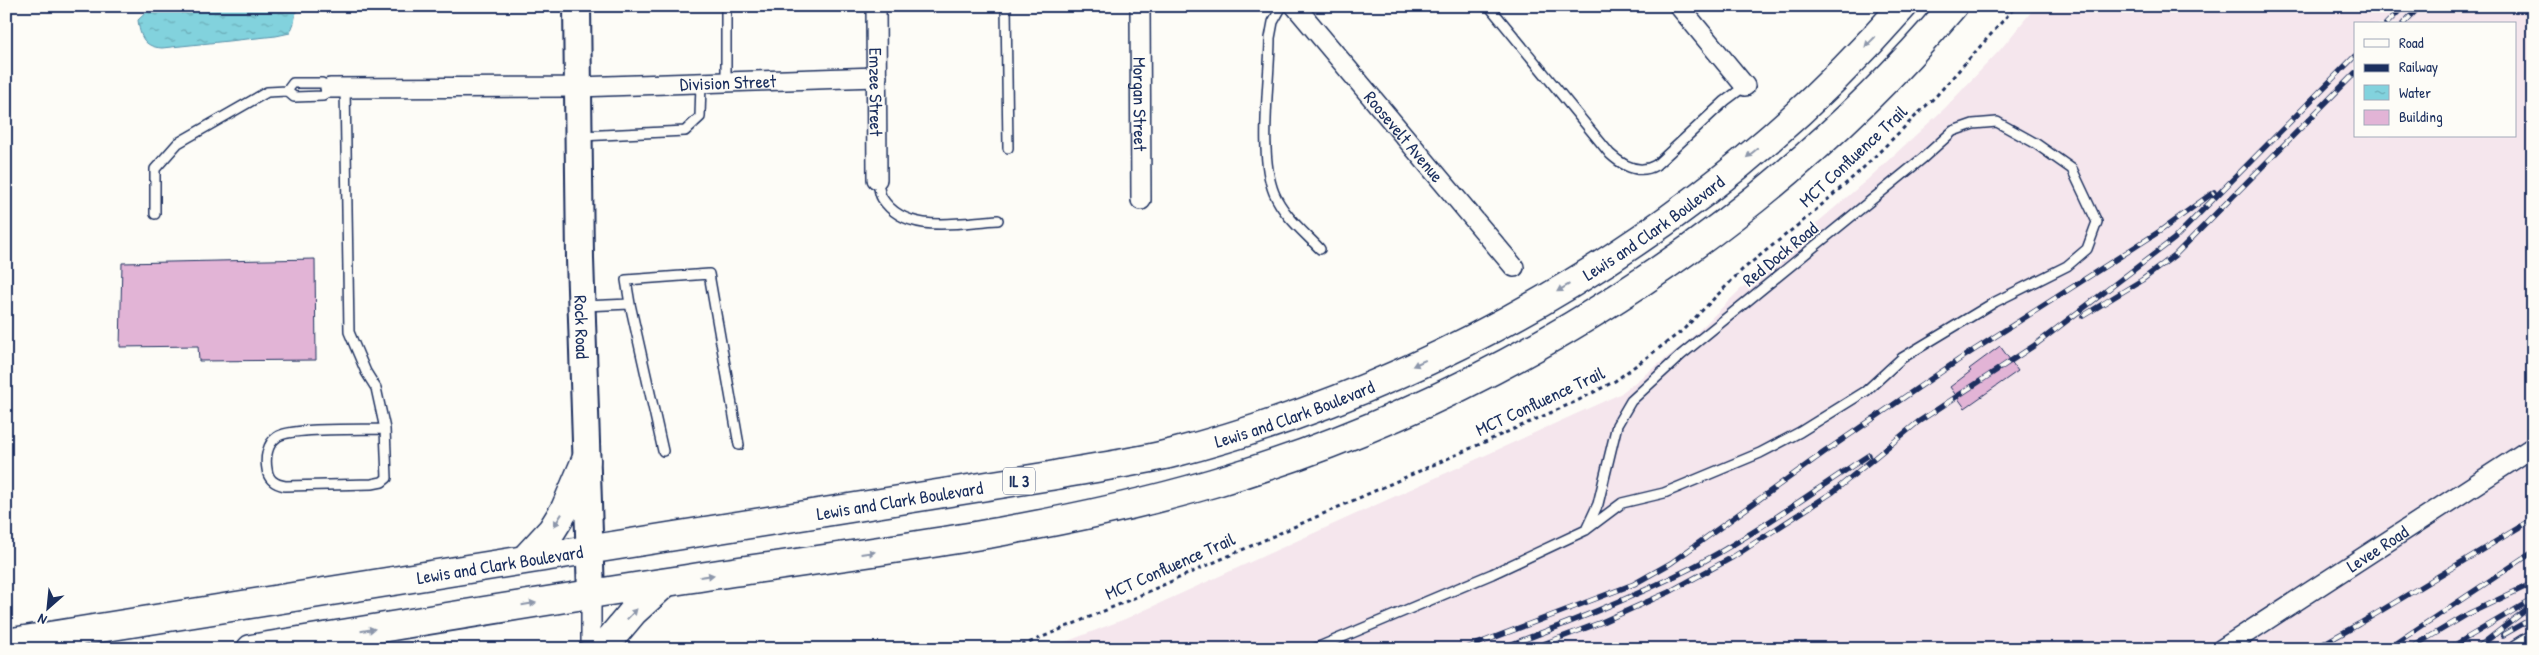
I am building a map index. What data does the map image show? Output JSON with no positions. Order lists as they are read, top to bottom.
{
  "streets": {
    "highway": ["Lewis and Clark Boulevard", "IL 3"],
    "main road": ["Rock Road"],
    "street": [
      "Division Street",
      "Emzee Street",
      "Morgan Street",
      "Roosevelt Avenue",
      "Levee Road"
    ],
    "lane": ["Red Dock Road"],
    "path": ["MCT Confluence Trail"]
  },
  "crossings": [
    ["Division Street", "Emzee Street"],
    ["Division Street", "Rock Road"],
    ["Lewis and Clark Boulevard", "Rock Road"]
  ],
  "legend": [
    "Road",
    "Railway",
    "Water",
    "Building"
  ],
  "north": "bottom left"
}
